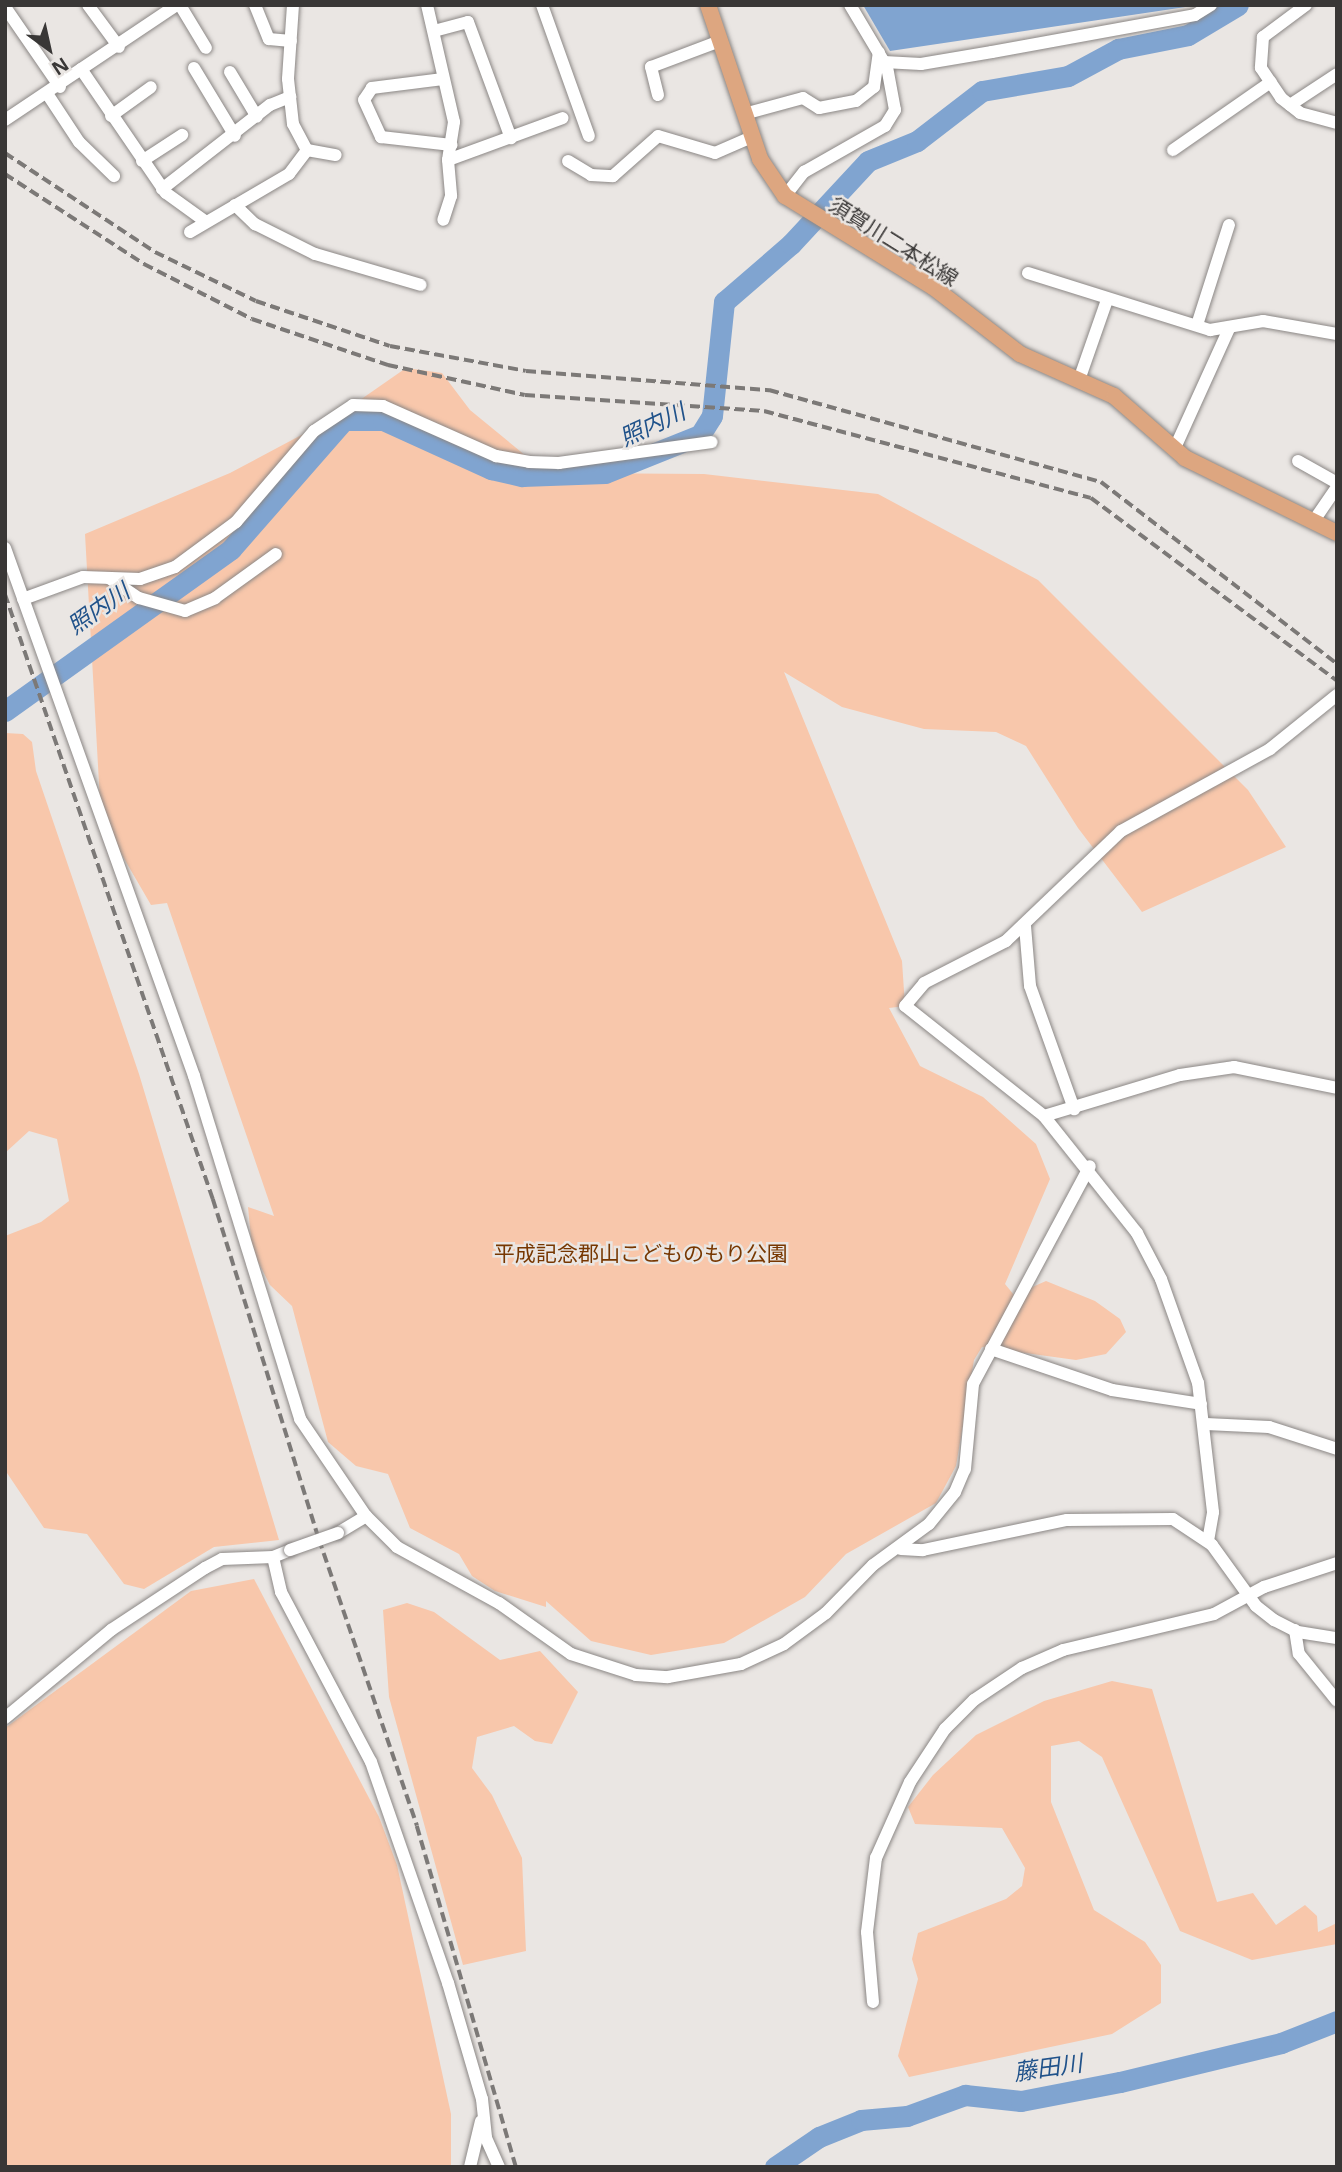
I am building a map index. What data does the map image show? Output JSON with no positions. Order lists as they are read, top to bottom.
{
  "streets": {
    "main road": ["須賀川二本松線"]
  },
  "water": ["照内川", "藤田川"],
  "parks": ["平成記念郡山こどものもり公園"],
  "north": "bottom right"
}
